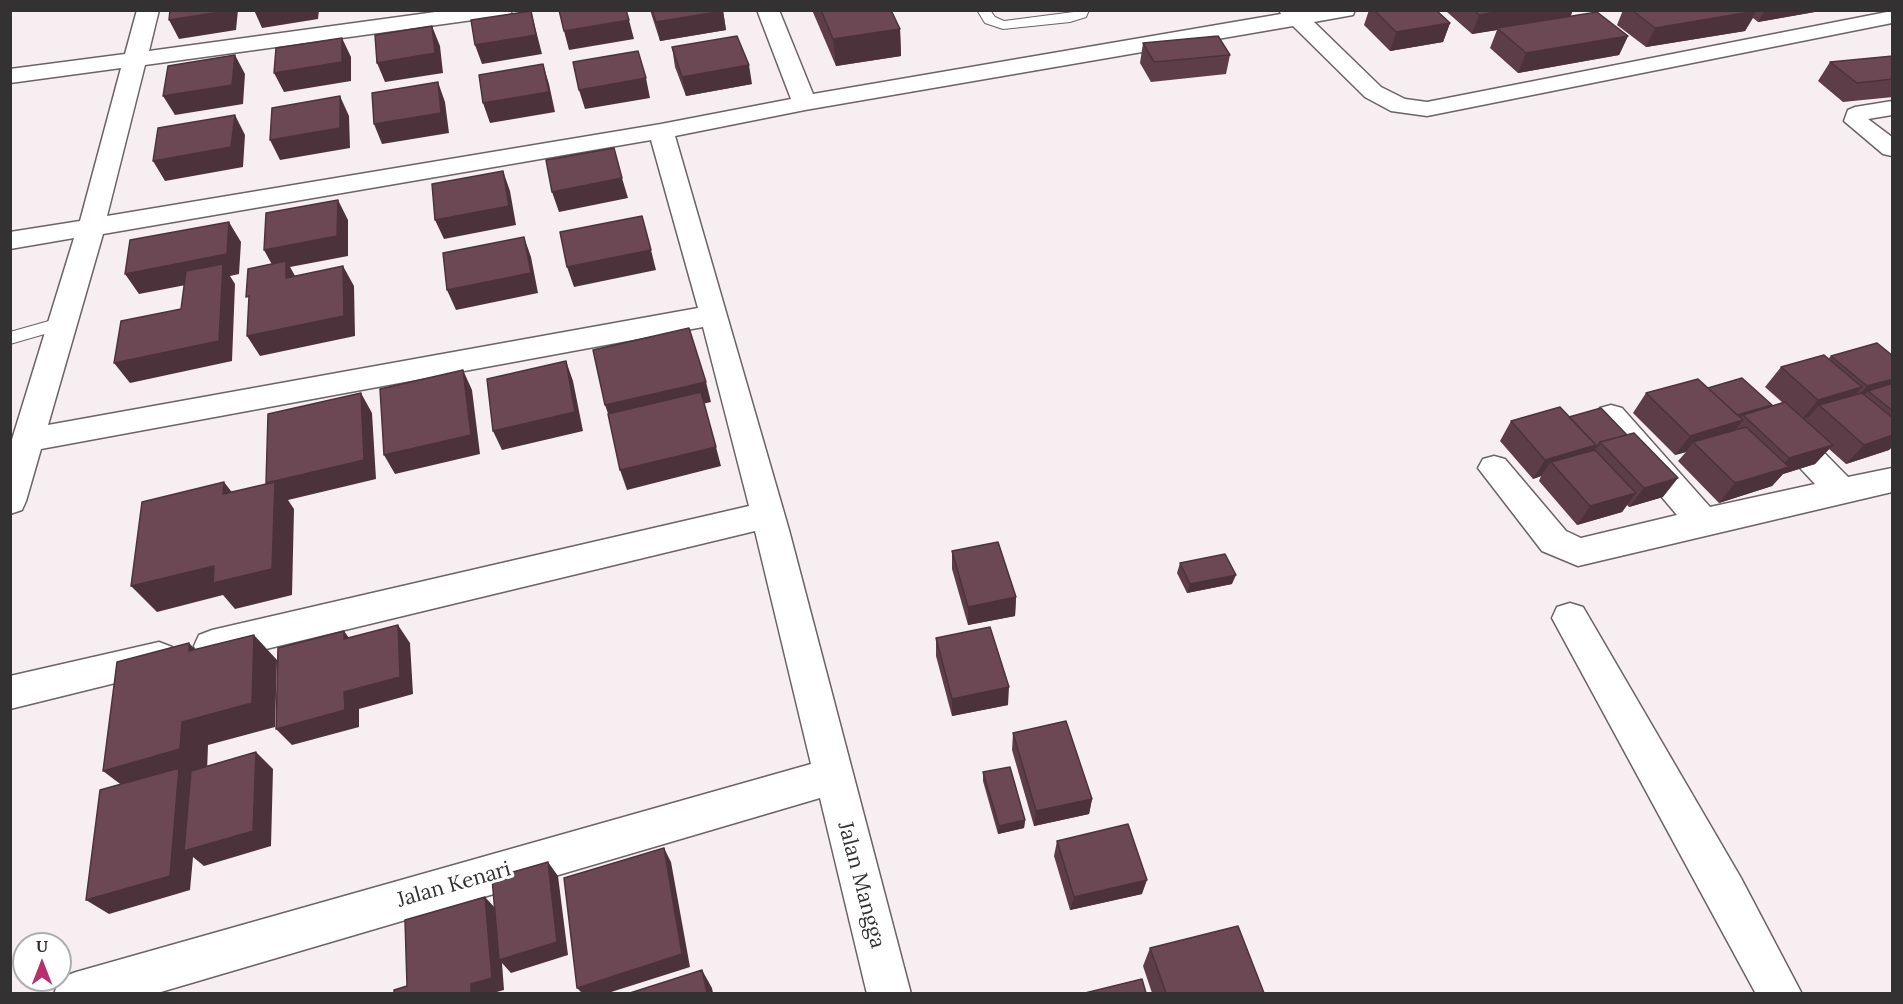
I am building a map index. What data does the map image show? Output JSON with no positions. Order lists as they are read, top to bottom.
{
  "streets": {
    "street": ["Jalan Kenari", "Jalan Mangga"]
  },
  "crossings": [
    ["Jalan Kenari", "Jalan Mangga"]
  ],
  "north": "top"
}
